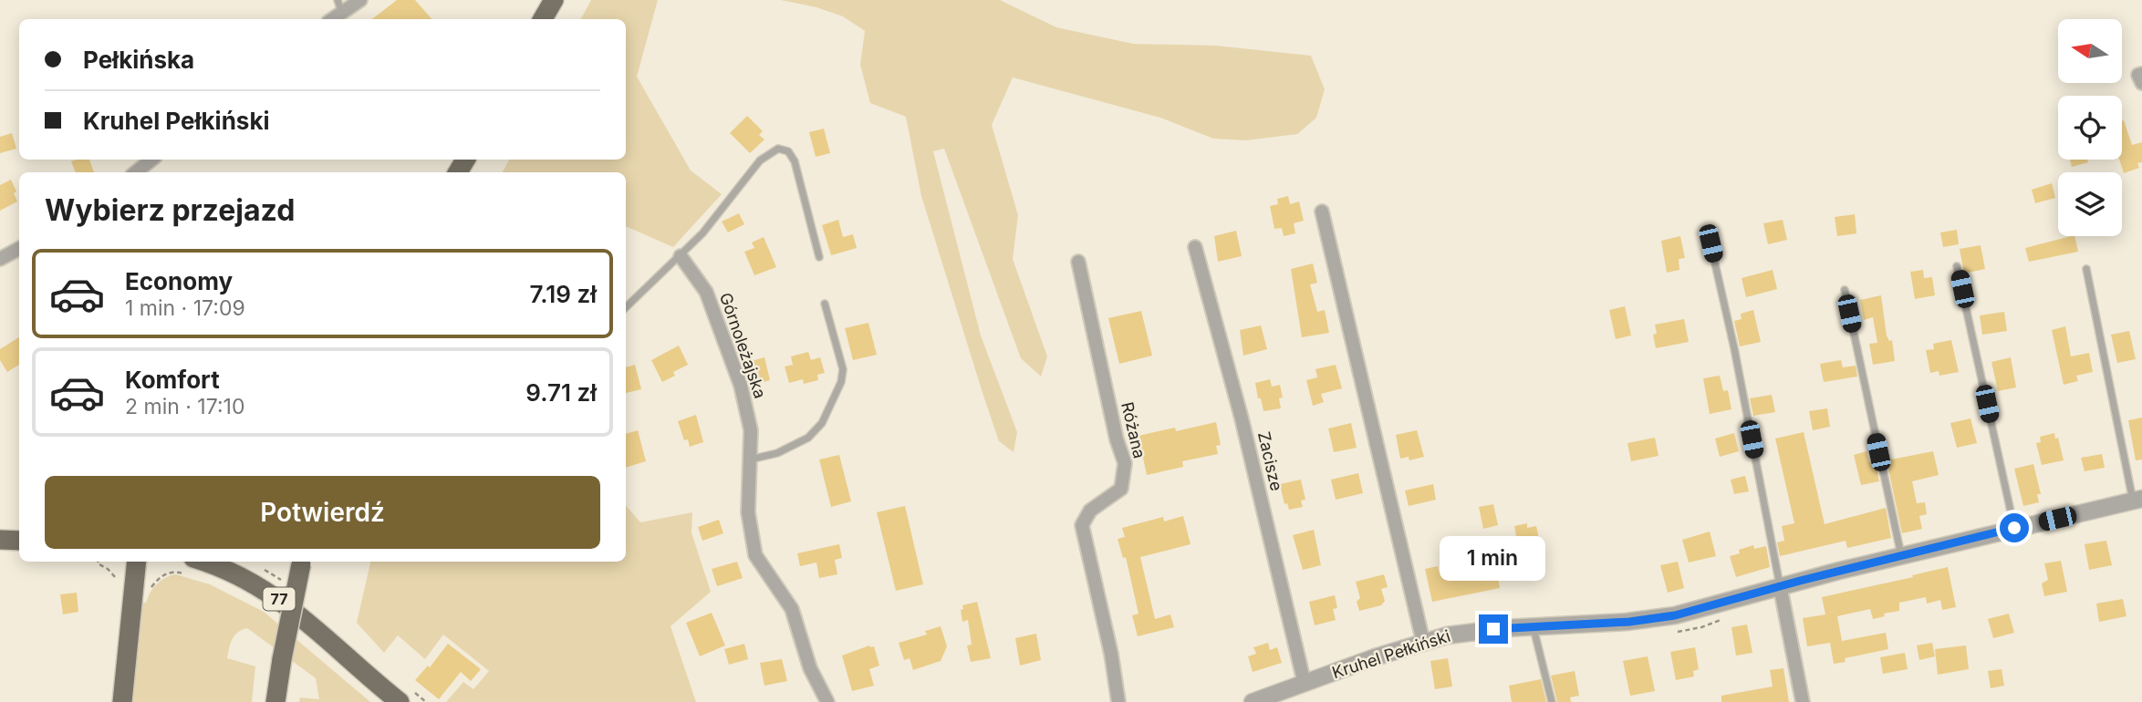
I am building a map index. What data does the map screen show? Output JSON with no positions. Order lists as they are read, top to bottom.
{
  "streets": {
    "main road": ["77"],
    "street": [
      "Górnoleżajska",
      "Różana",
      "Zacisze",
      "Kruhel Pełkiński"
    ]
  },
  "crossings": [
    ["Zacisze", "Kruhel Pełkiński"]
  ],
  "north": "left",
  "page": {
    "banner": ["Pełkińska", "Kruhel Pełkiński"],
    "heading": "Wybierz przejazd",
    "list": [
      {
        "name": "Economy",
        "note": "1 min · 17:09",
        "value": "7.19 zł"
      },
      {
        "name": "Komfort",
        "note": "2 min · 17:10",
        "value": "9.71 zł"
      }
    ],
    "buttons": "Potwierdź",
    "bubble": "1 min"
  }
}
